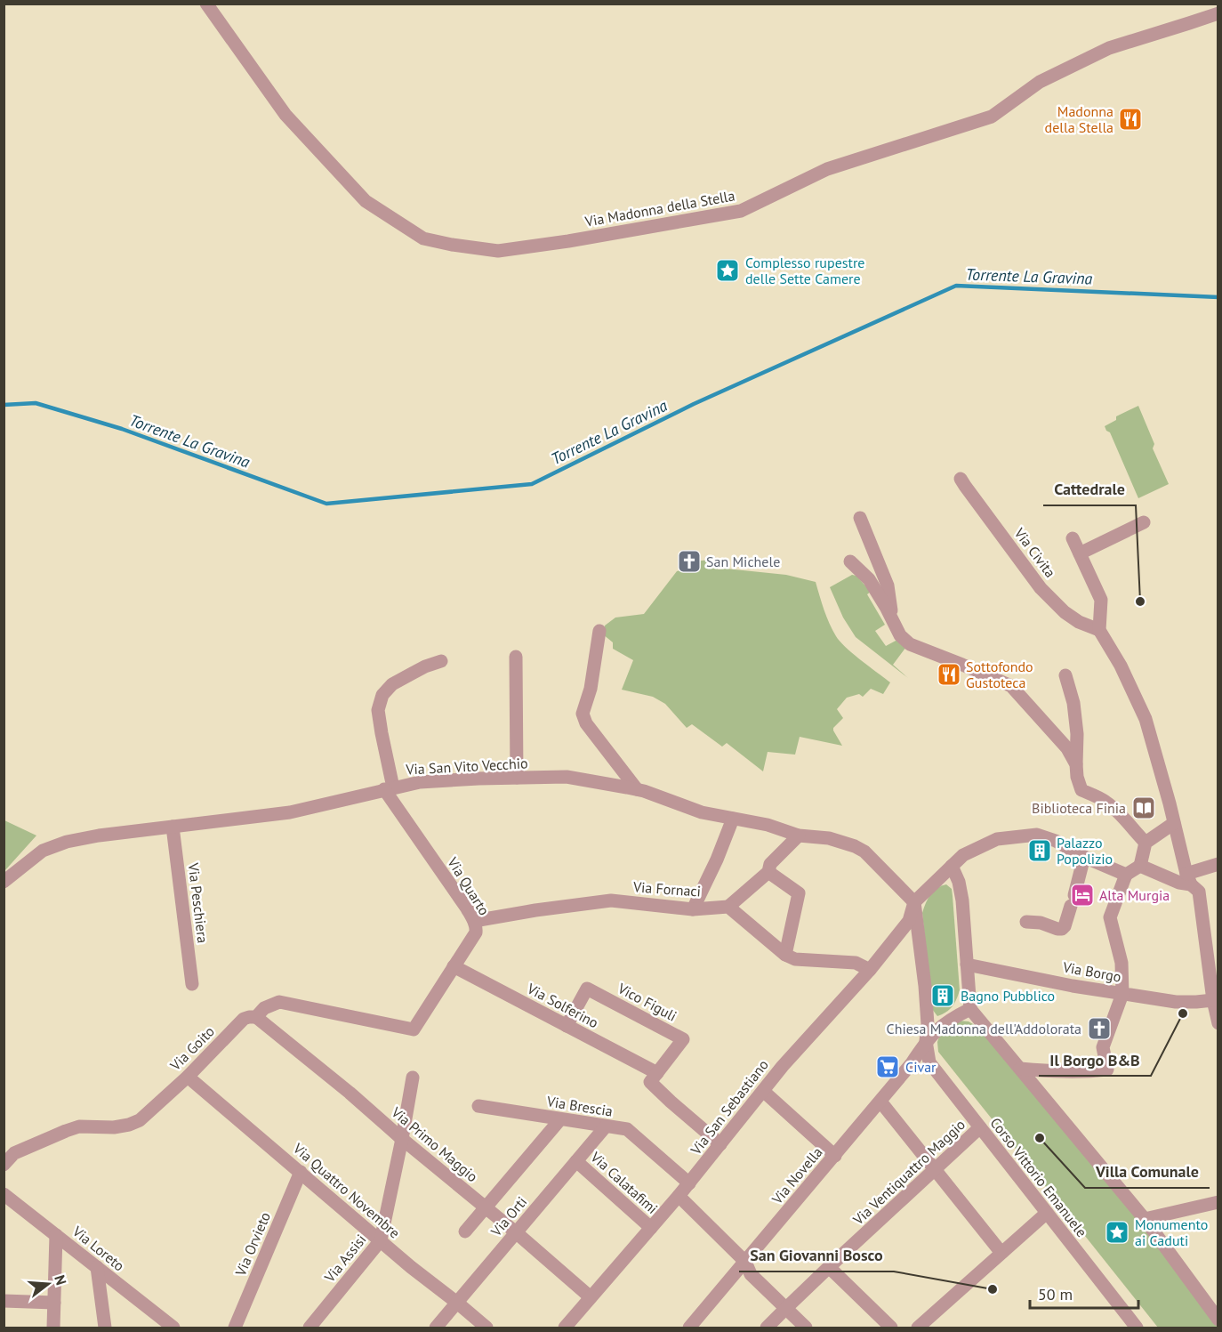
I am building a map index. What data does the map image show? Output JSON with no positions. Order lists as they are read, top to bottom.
{
  "streets": {
    "street": [
      "Via Madonna della Stella",
      "Via Civita",
      "Via San Vito Vecchio",
      "Via Quarto",
      "Via Fornaci",
      "Via Peschiera",
      "Via Borgo",
      "Vico Figuli",
      "Via Solferino",
      "Via Goito",
      "Via Brescia",
      "Via San Sebastiano",
      "Via Primo Maggio",
      "Via Ventiquattro Maggio",
      "Via Novella",
      "Corso Vittorio Emanuele",
      "Via Calatafimi",
      "Via Quattro Novembre",
      "Via Orti",
      "Via Orvieto",
      "Via Loreto",
      "Via Assisi"
    ]
  },
  "crossings": [
    ["Via San Vito Vecchio", "Via Quarto"],
    ["Via San Vito Vecchio", "Via Peschiera"],
    ["Via San Vito Vecchio", "Via San Sebastiano"],
    ["Via Quarto", "Via Fornaci"],
    ["Via Quarto", "Via Solferino"],
    ["Via Quarto", "Via Goito"],
    ["Vico Figuli", "Via Solferino"],
    ["Via Solferino", "Via San Sebastiano"],
    ["Via Goito", "Via Primo Maggio"],
    ["Via Goito", "Via Quattro Novembre"],
    ["Via Brescia", "Via San Sebastiano"],
    ["Via Brescia", "Via Orti"],
    ["Via San Sebastiano", "Via Primo Maggio"],
    ["Via San Sebastiano", "Via Calatafimi"],
    ["Via Primo Maggio", "Via Orti"],
    ["Via Primo Maggio", "Via Assisi"],
    ["Via Ventiquattro Maggio", "Corso Vittorio Emanuele"],
    ["Via Novella", "Corso Vittorio Emanuele"],
    ["Via Calatafimi", "Via Orti"],
    ["Via Quattro Novembre", "Via Orti"],
    ["Via Quattro Novembre", "Via Orvieto"],
    ["Via Quattro Novembre", "Via Assisi"]
  ],
  "water": ["Torrente La Gravina"],
  "places": {
    "restaurant": ["Madonna della Stella", "Sottofondo Gustoteca"],
    "place": ["Complesso rupestre delle Sette Camere", "Monumento ai Caduti"],
    "church": ["San Michele", "Chiesa Madonna dell'Addolorata"],
    "other": [
      "Cattedrale",
      "Il Borgo B&B",
      "Villa Comunale",
      "San Giovanni Bosco"
    ],
    "library": ["Biblioteca Finia"],
    "building": ["Palazzo Popolizio", "Bagno Pubblico"],
    "hotel": ["Alta Murgia"],
    "supermarket": ["Civar"]
  },
  "scale_bar": "50 m",
  "north": "right"
}
